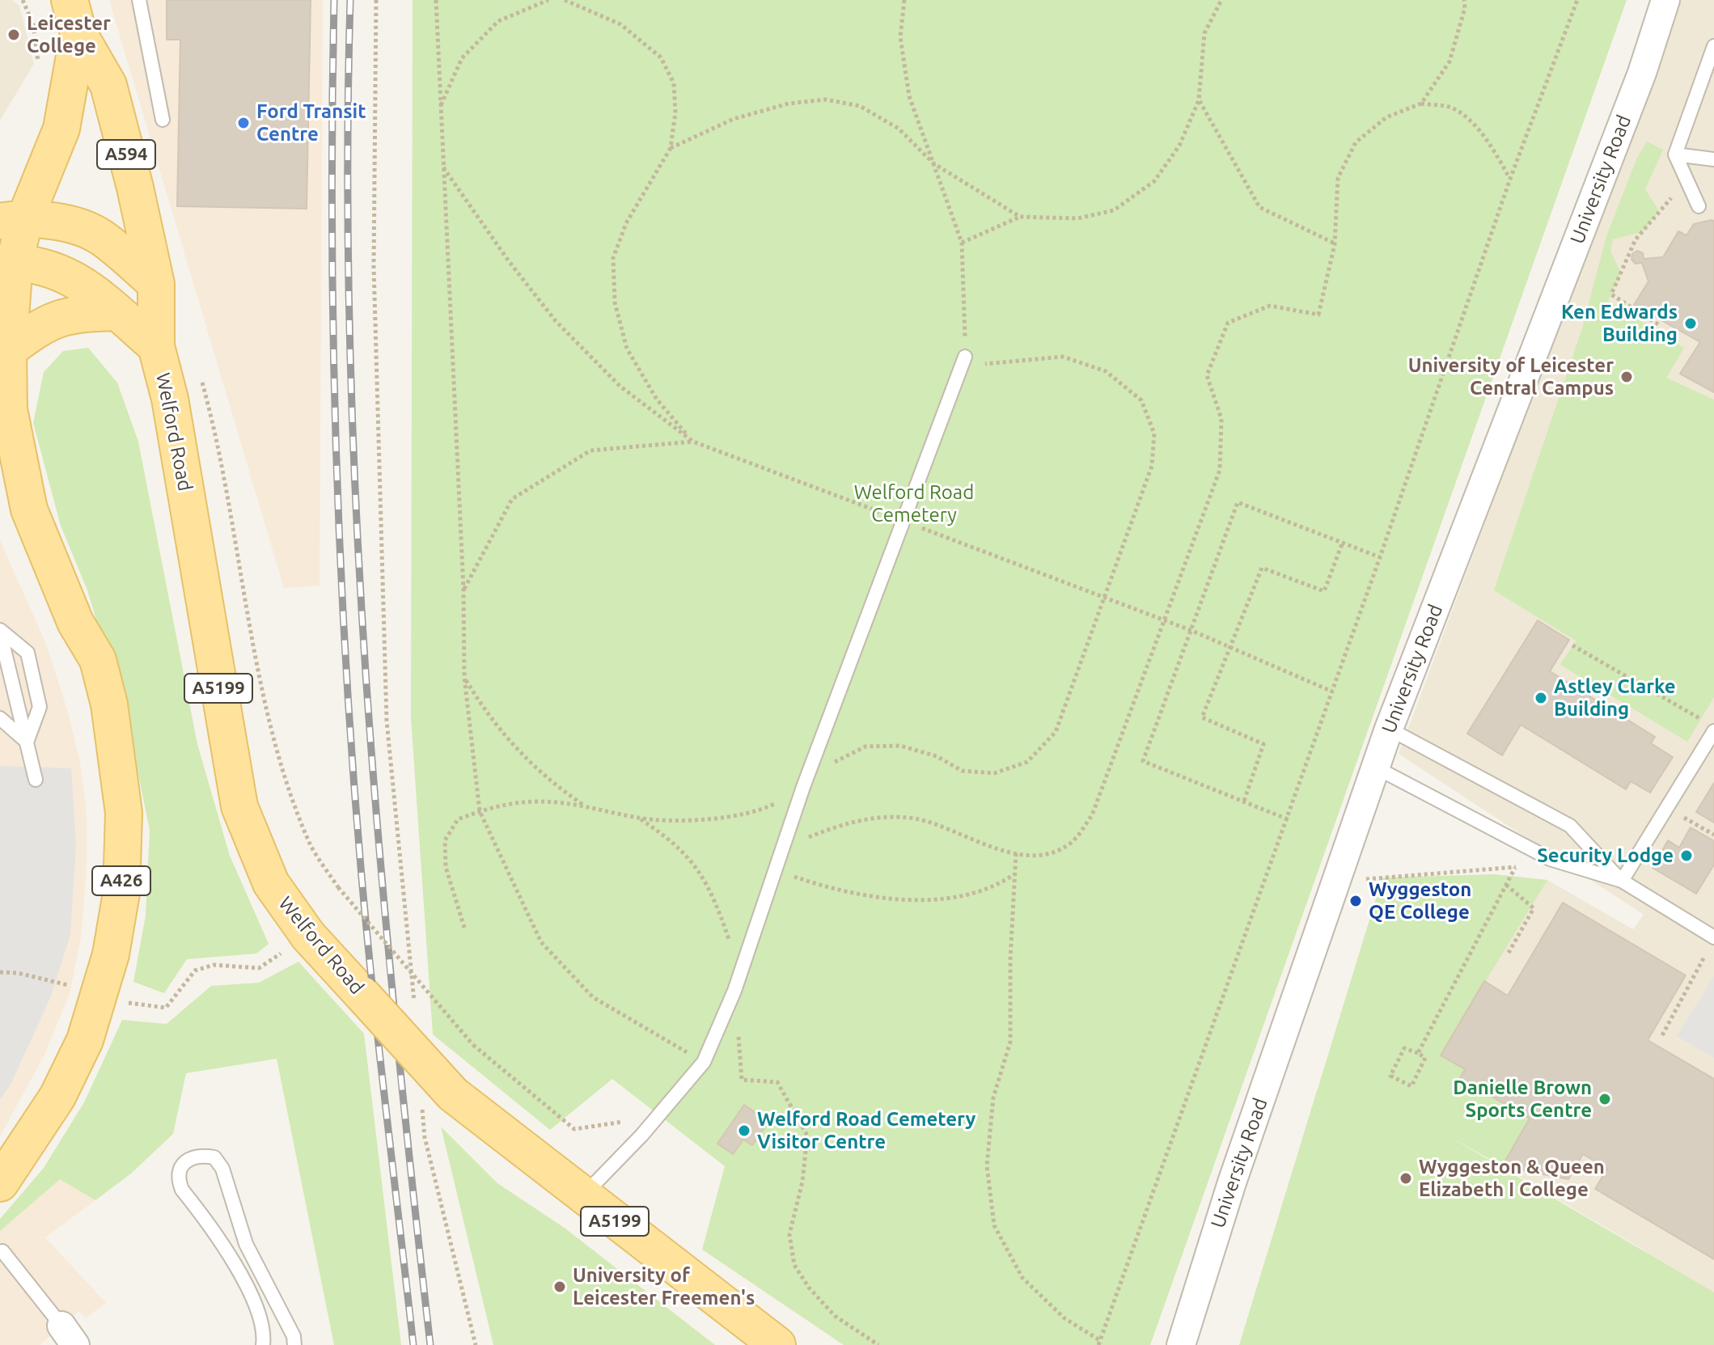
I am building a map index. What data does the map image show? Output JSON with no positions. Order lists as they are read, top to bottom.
{
  "streets": {
    "main road": [
      "A594",
      "Welford Road",
      "A5199",
      "A426"
    ],
    "street": ["University Road"]
  },
  "crossings": [
    ["Welford Road", "A426"]
  ],
  "parks": ["Welford Road Cemetery"],
  "places": [
    "Leicester College",
    "Ford Transit Centre",
    "Ken Edwards Building",
    "University of Leicester Central Campus",
    "Astley Clarke Building",
    "Security Lodge",
    "Wyggeston QE College",
    "Danielle Brown Sports Centre",
    "Welford Road Cemetery Visitor Centre",
    "Wyggeston & Queen Elizabeth I College",
    "University of Leicester Freemen's"
  ]
}
